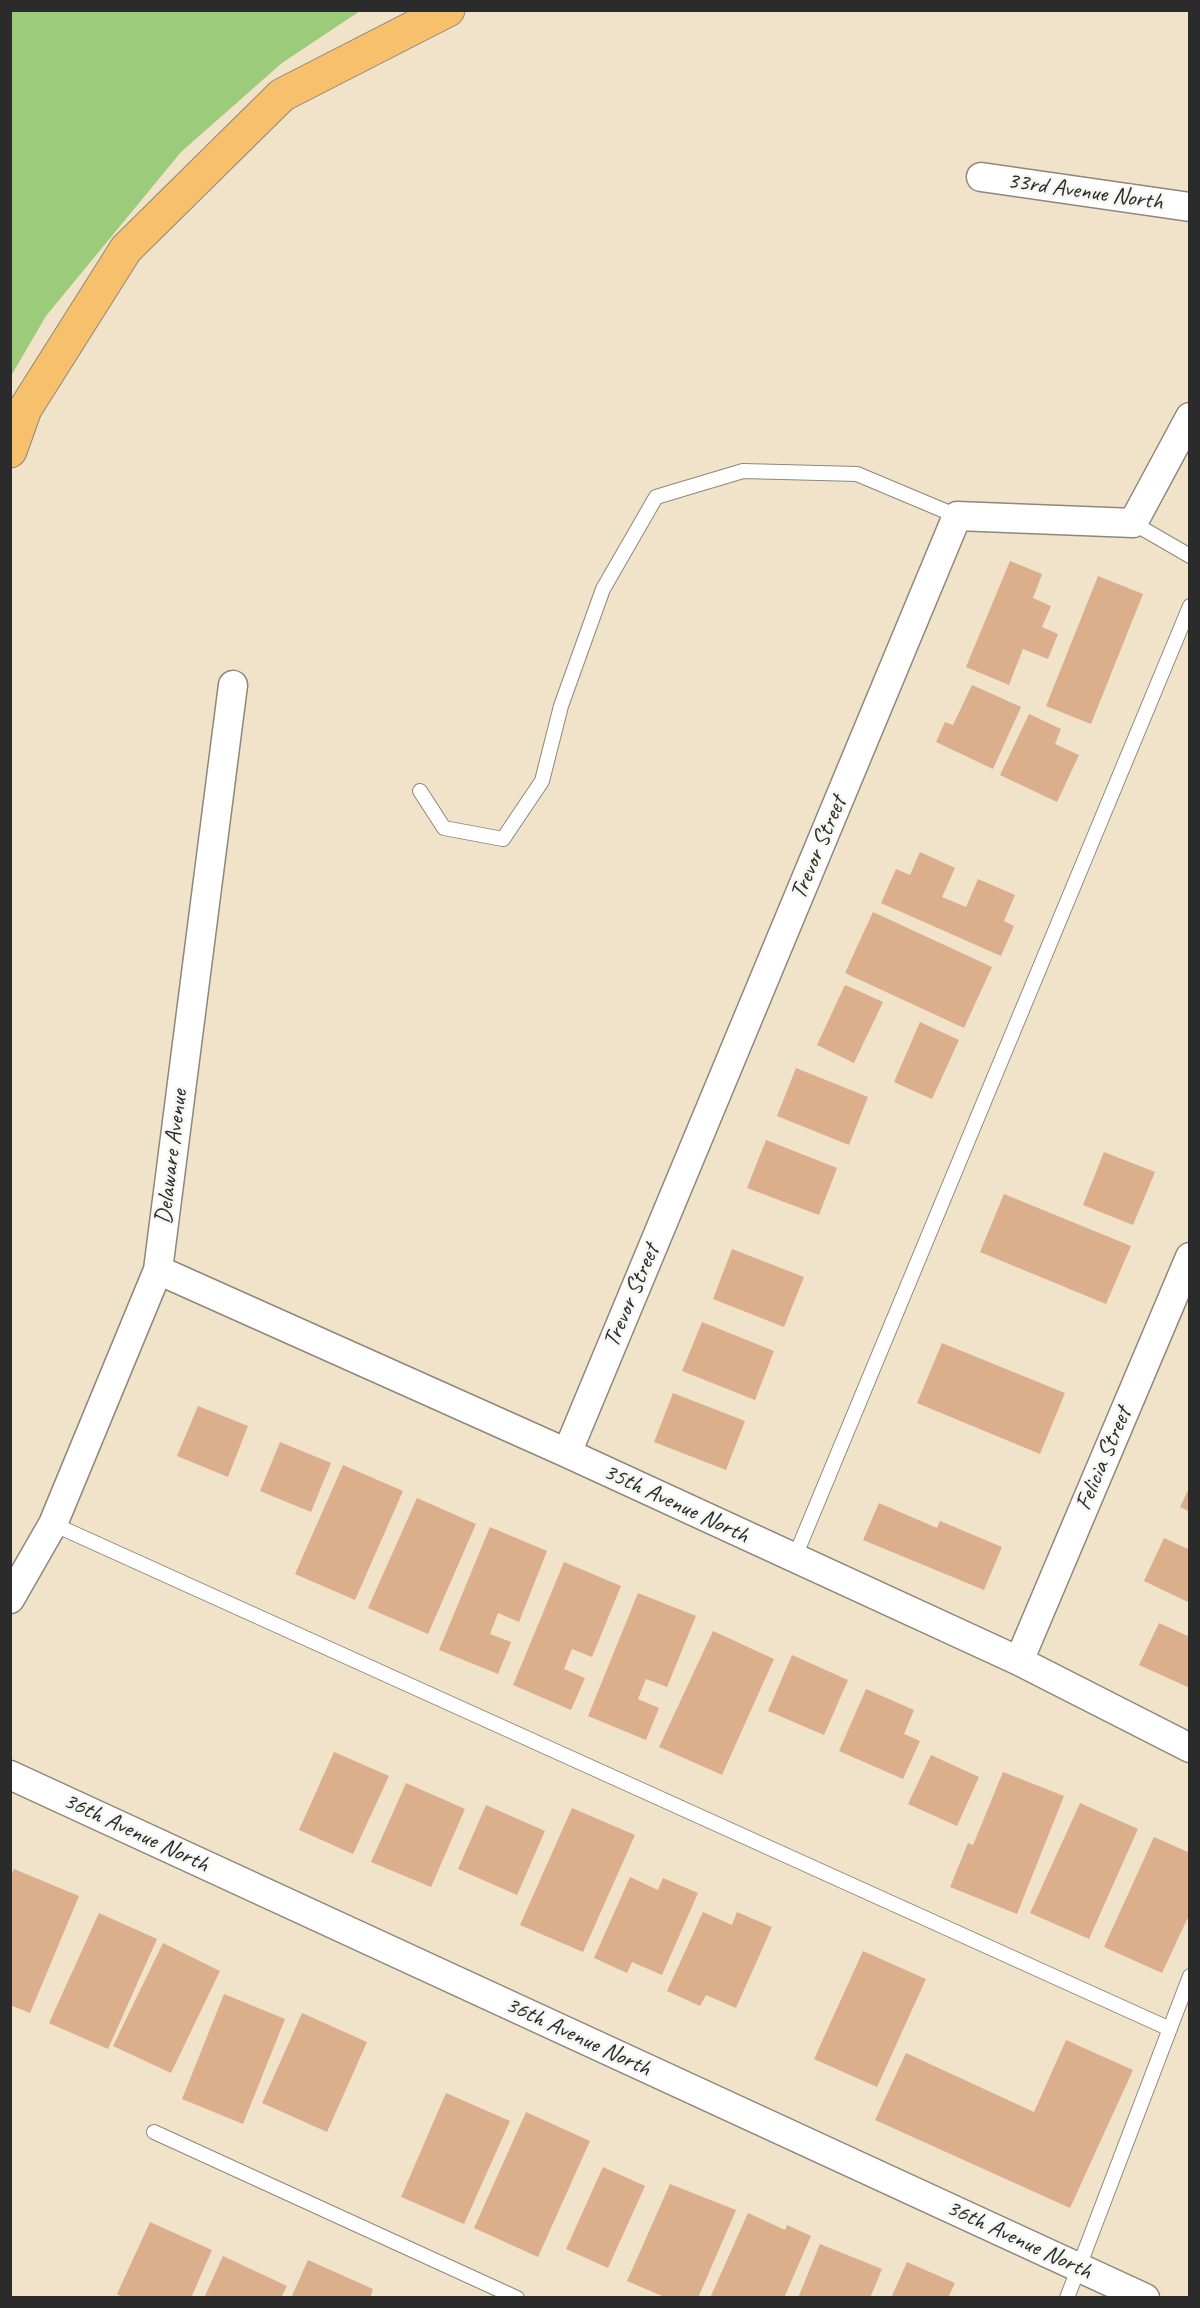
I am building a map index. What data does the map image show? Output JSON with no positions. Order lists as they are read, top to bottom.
{
  "streets": {
    "street": [
      "33rd Avenue North",
      "Trevor Street",
      "Delaware Avenue",
      "Felicia Street",
      "35th Avenue North",
      "36th Avenue North"
    ]
  },
  "crossings": [
    ["Trevor Street", "35th Avenue North"],
    ["Delaware Avenue", "35th Avenue North"],
    ["Felicia Street", "35th Avenue North"]
  ]
}
